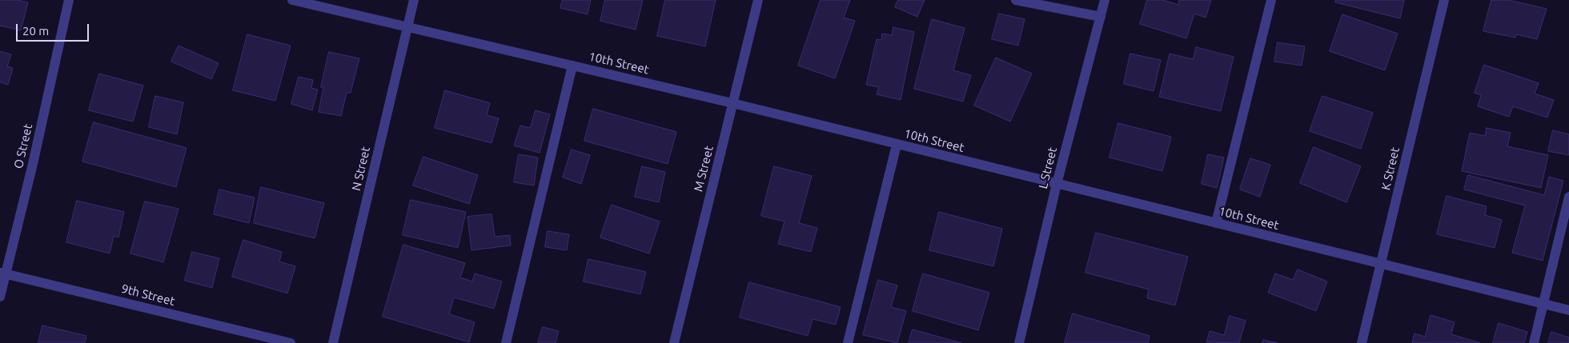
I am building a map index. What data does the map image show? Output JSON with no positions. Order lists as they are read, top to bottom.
{
  "streets": {
    "street": [
      "10th Street",
      "O Street",
      "L Street",
      "N Street",
      "M Street",
      "K Street",
      "9th Street"
    ]
  },
  "crossings": [
    ["10th Street", "L Street"],
    ["10th Street", "N Street"],
    ["10th Street", "M Street"],
    ["10th Street", "K Street"],
    ["O Street", "9th Street"]
  ],
  "scale_bar": "20 m"
}
